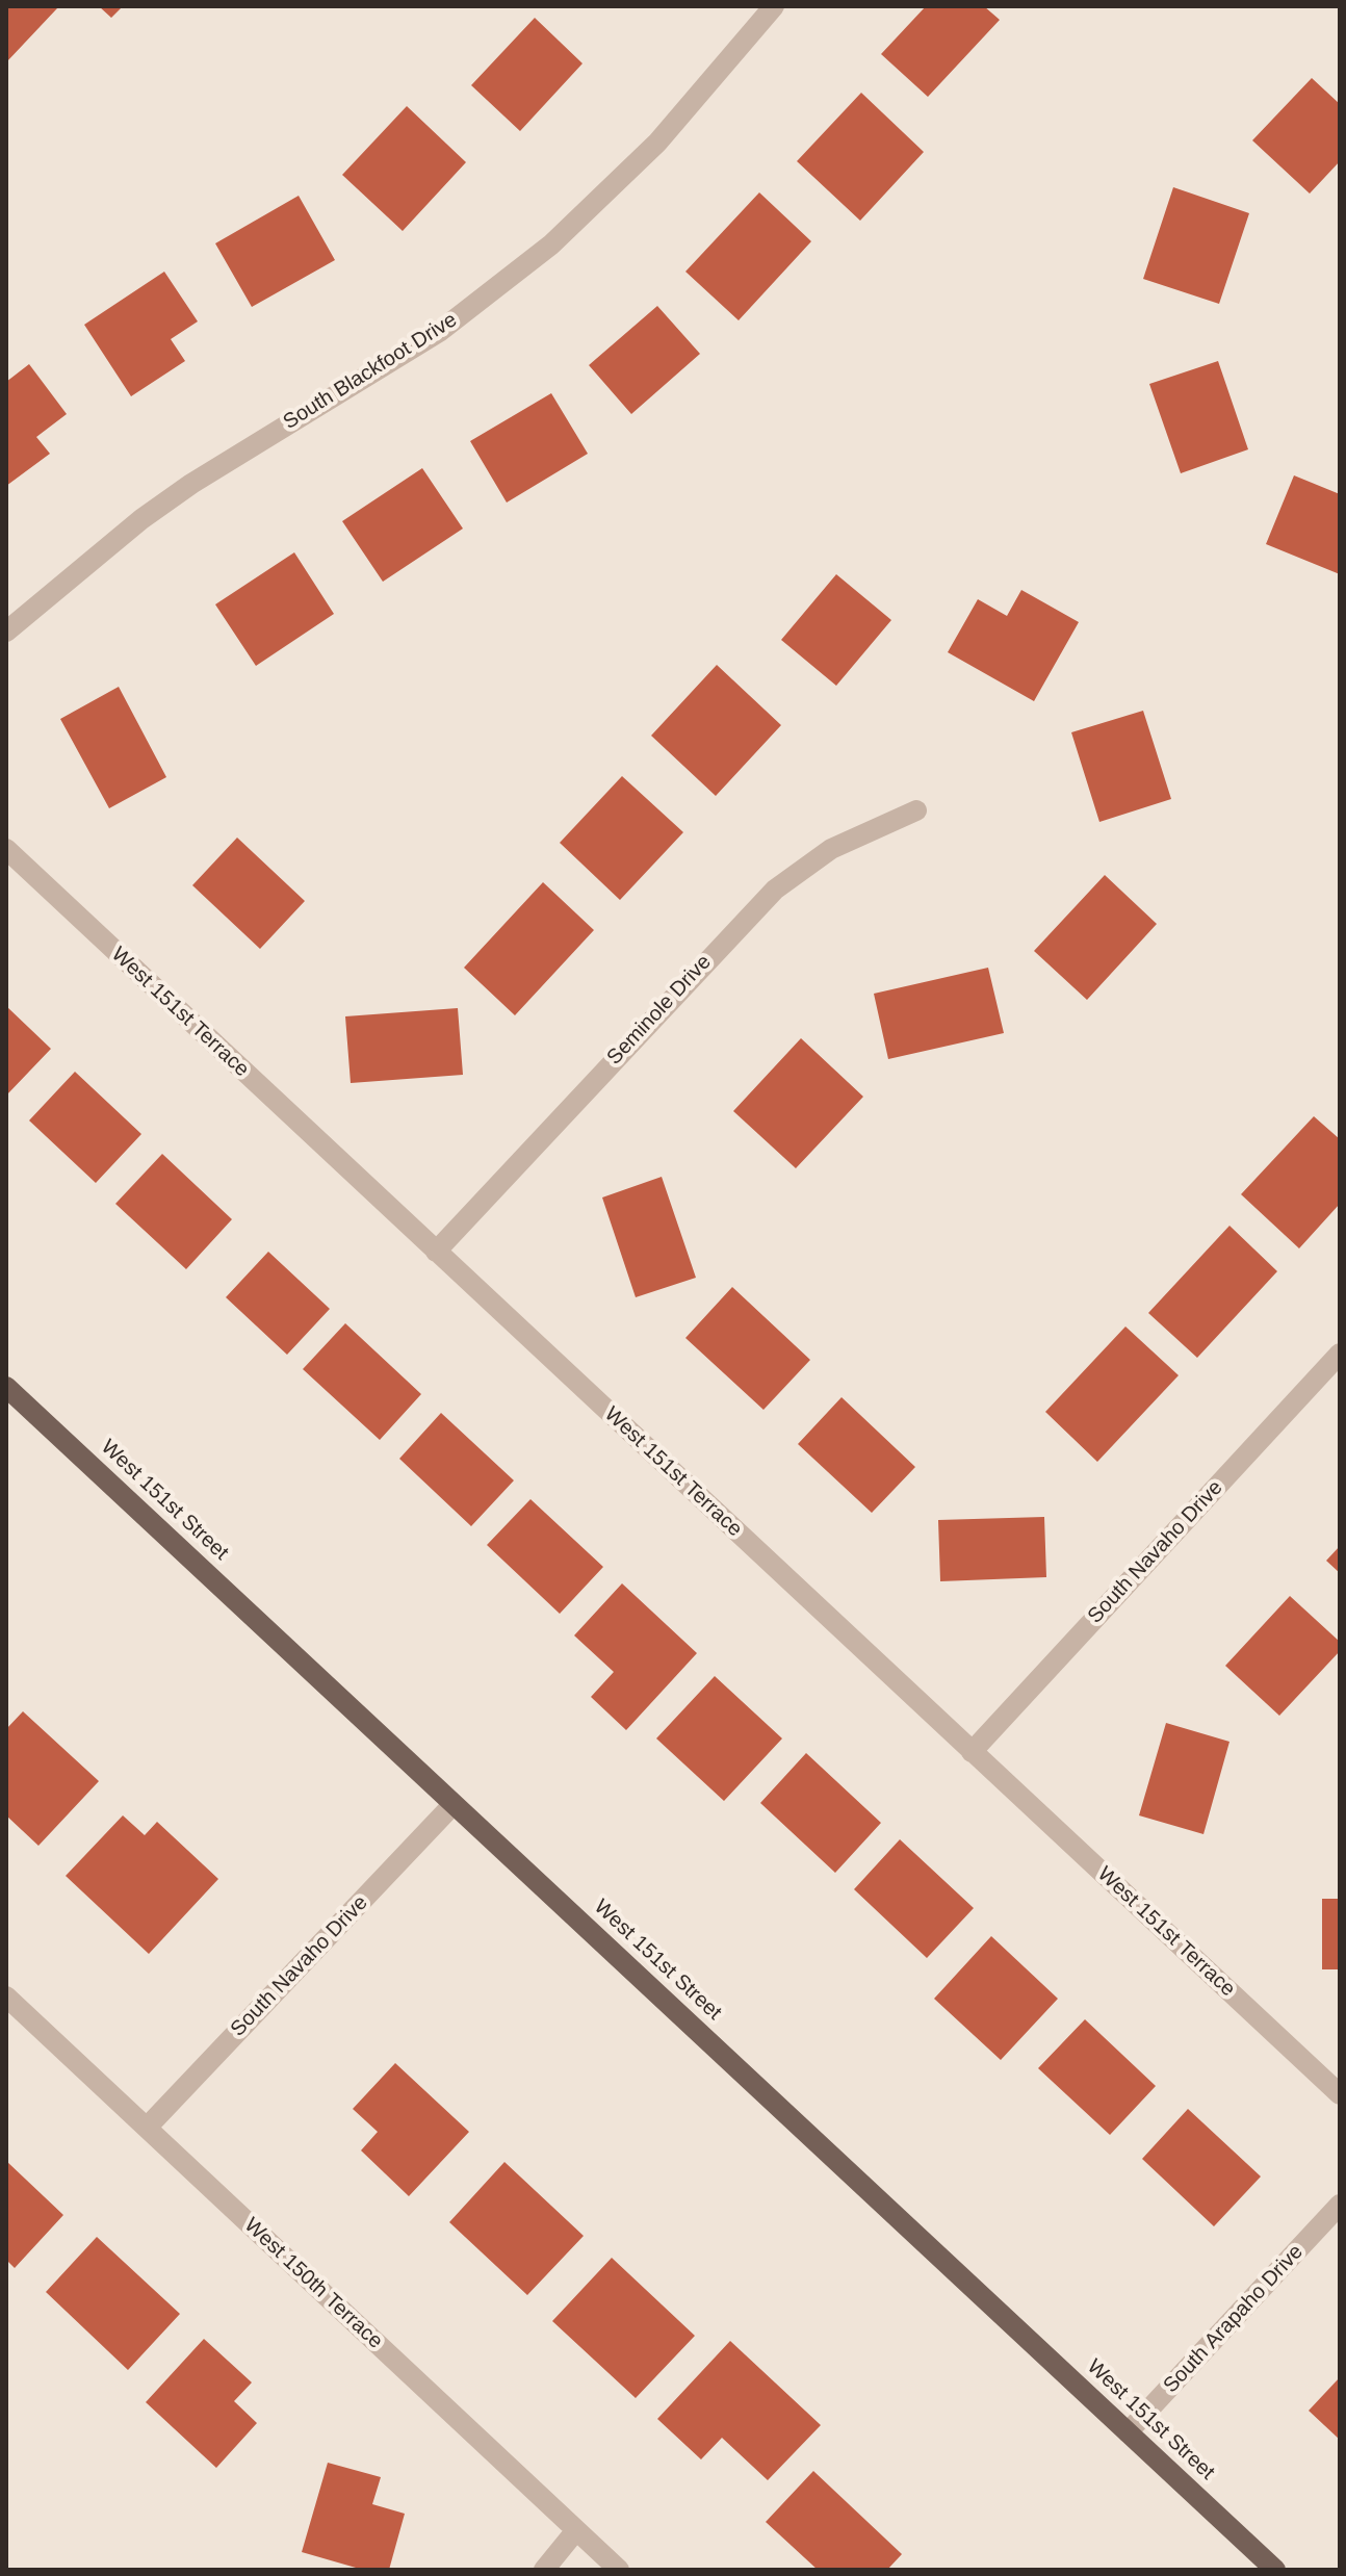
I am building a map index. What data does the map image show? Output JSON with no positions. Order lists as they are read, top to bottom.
{
  "streets": {
    "main road": ["West 151st Street"],
    "street": [
      "South Blackfoot Drive",
      "Seminole Drive",
      "West 151st Terrace",
      "South Navaho Drive",
      "West 150th Terrace",
      "South Arapaho Drive"
    ]
  },
  "crossings": [
    ["Seminole Drive", "West 151st Terrace"],
    ["West 151st Terrace", "South Navaho Drive"],
    ["West 151st Street", "South Navaho Drive"],
    ["West 151st Street", "South Arapaho Drive"],
    ["South Navaho Drive", "West 150th Terrace"]
  ]
}
